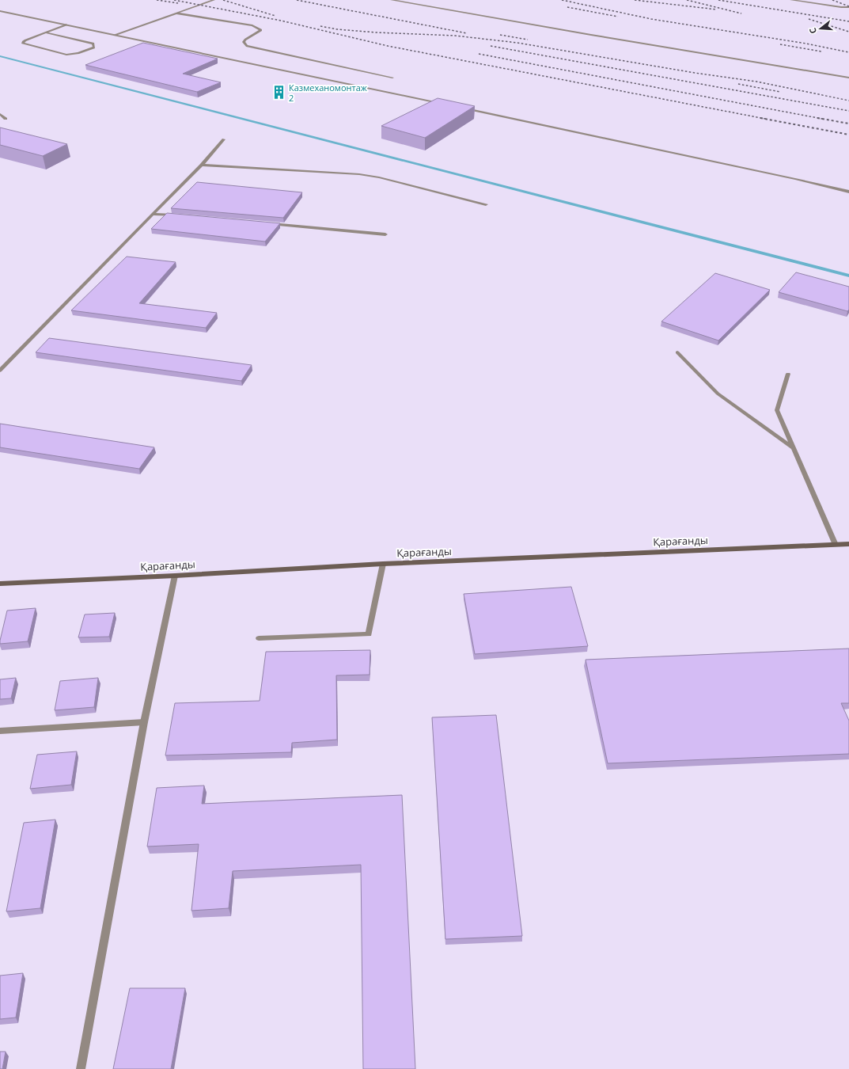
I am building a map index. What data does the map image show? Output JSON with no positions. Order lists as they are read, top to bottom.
{
  "streets": {
    "main road": ["Қарағанды"]
  },
  "places": {
    "building": ["Казмеханомонтаж 2"]
  },
  "north": "left"
}
